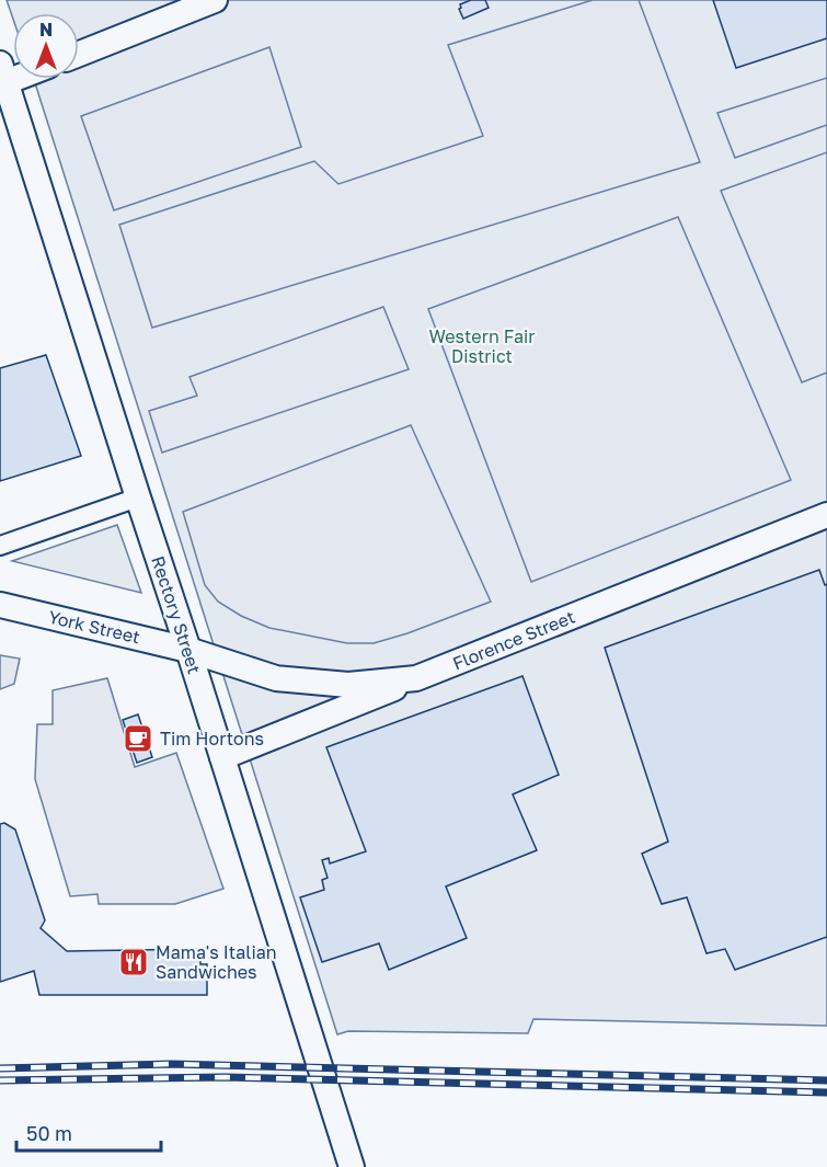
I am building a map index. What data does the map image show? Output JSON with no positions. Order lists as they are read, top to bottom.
{
  "streets": {
    "street": ["Rectory Street", "York Street", "Florence Street"]
  },
  "crossings": [
    ["Rectory Street", "York Street"],
    ["Rectory Street", "Florence Street"],
    ["York Street", "Florence Street"]
  ],
  "parks": ["Western Fair District"],
  "places": {
    "cafe": ["Tim Hortons"],
    "restaurant": ["Mama's Italian Sandwiches"]
  },
  "scale_bar": "50 m",
  "north": "top"
}
